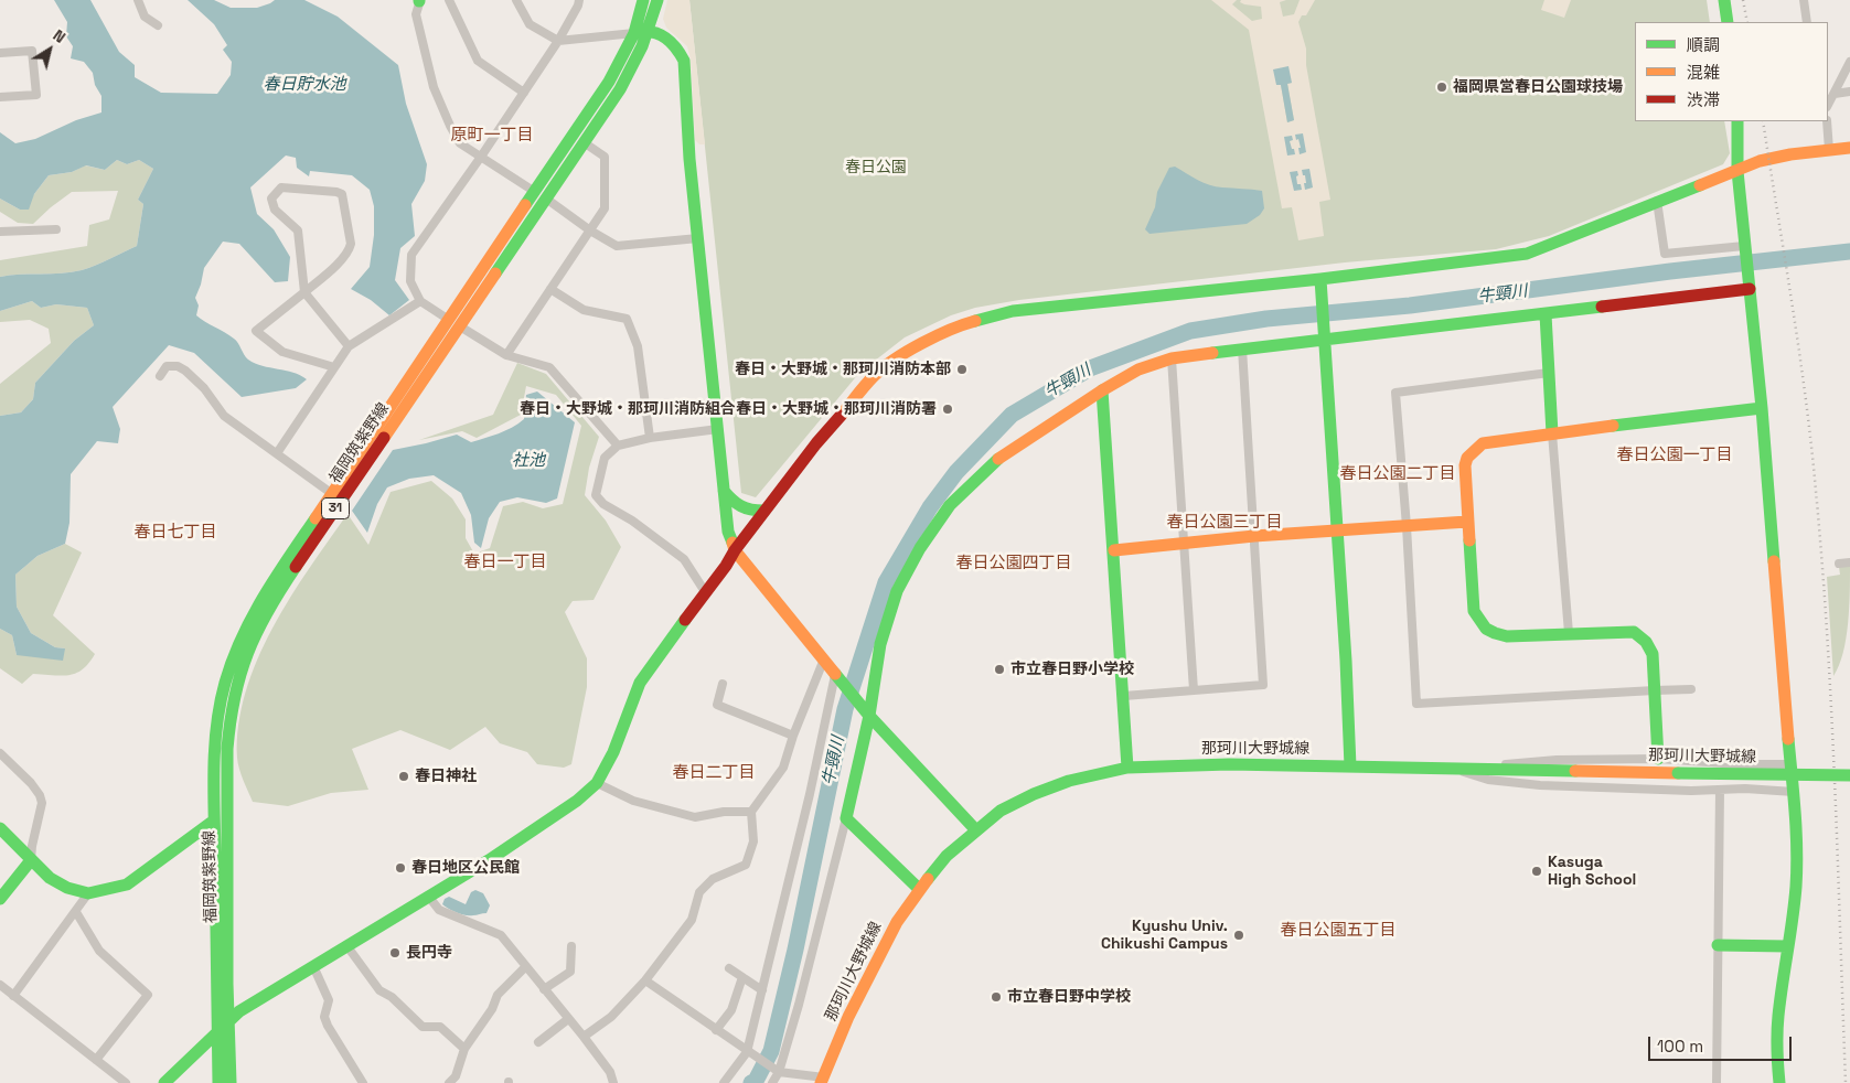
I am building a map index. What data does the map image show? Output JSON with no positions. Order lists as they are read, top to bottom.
{
  "streets": {
    "street": ["福岡筑紫野線", "31", "那珂川大野城線"]
  },
  "districts": [
    "原町一丁目",
    "春日公園一丁目",
    "春日公園二丁目",
    "春日公園三丁目",
    "春日七丁目",
    "春日一丁目",
    "春日公園四丁目",
    "春日二丁目",
    "春日公園五丁目"
  ],
  "water": ["春日貯水池", "牛頸川", "社池"],
  "parks": ["春日公園"],
  "places": [
    "福岡県営春日公園球技場",
    "春日・大野城・那珂川消防本部",
    "春日・大野城・那珂川消防組合春日・大野城・那珂川消防署",
    "市立春日野小学校",
    "春日神社",
    "春日地区公民館",
    "Kasuga High School",
    "Kyushu Univ. Chikushi Campus",
    "長円寺",
    "市立春日野中学校"
  ],
  "legend": ["順調", "混雑", "渋滞"],
  "scale_bar": "100 m",
  "north": "top right"
}
